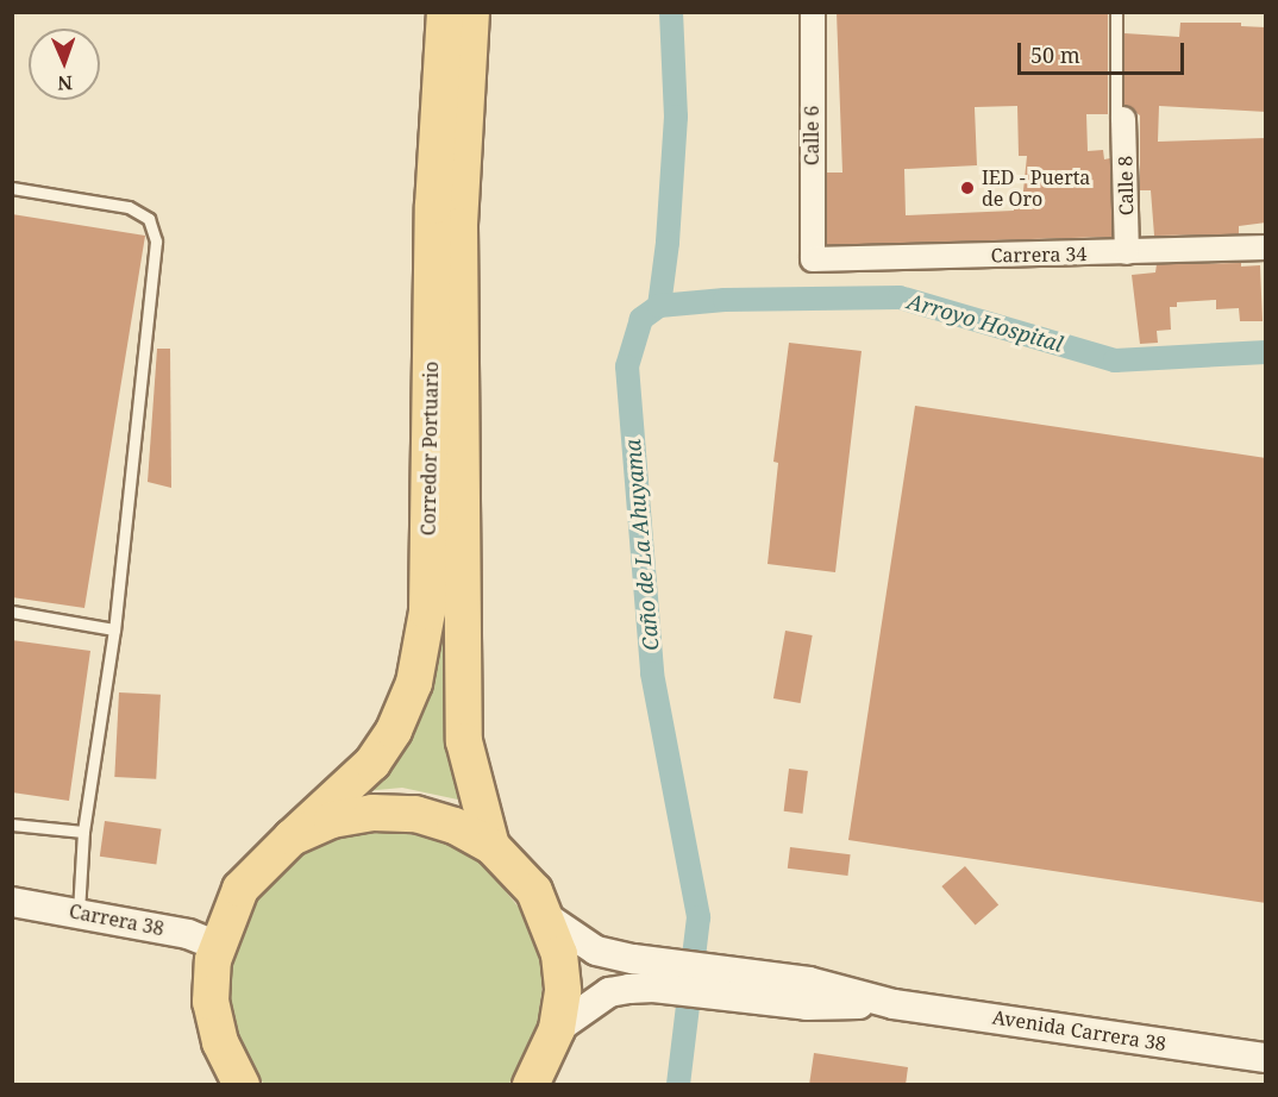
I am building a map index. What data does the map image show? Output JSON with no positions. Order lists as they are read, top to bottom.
{
  "streets": {
    "main road": ["Corredor Portuario"],
    "street": [
      "Calle 6",
      "Calle 8",
      "Carrera 34",
      "Carrera 38",
      "Avenida Carrera 38"
    ]
  },
  "crossings": [
    ["Calle 6", "Carrera 34"],
    ["Calle 8", "Carrera 34"],
    ["Corredor Portuario", "Carrera 38"]
  ],
  "water": ["Arroyo Hospital", "Caño de La Ahuyama"],
  "places": ["IED - Puerta de Oro"],
  "scale_bar": "50 m",
  "north": "bottom"
}
